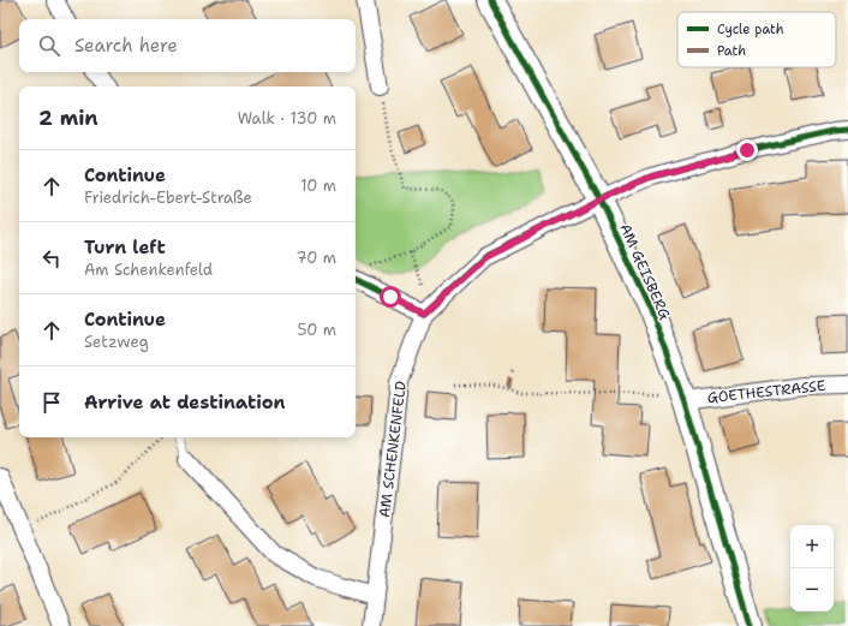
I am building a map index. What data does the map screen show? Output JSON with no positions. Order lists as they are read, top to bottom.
{
  "streets": {
    "street": ["AM GEISBERG", "GOETHESTRASSE", "AM SCHENKENFELD"]
  },
  "crossings": [
    ["AM GEISBERG", "GOETHESTRASSE"],
    ["AM GEISBERG", "AM SCHENKENFELD"]
  ],
  "legend": ["Cycle path", "Path"],
  "page": {
    "search": "Search here",
    "heading": ["2 min", "Walk · 130 m"],
    "list": [
      ["Continue", "Friedrich-Ebert-Straße", "10 m"],
      ["Turn left", "Am Schenkenfeld", "70 m"],
      ["Continue", "Setzweg", "50 m"],
      "Arrive at destination"
    ],
    "map_buttons": ["+", "−"]
  }
}
